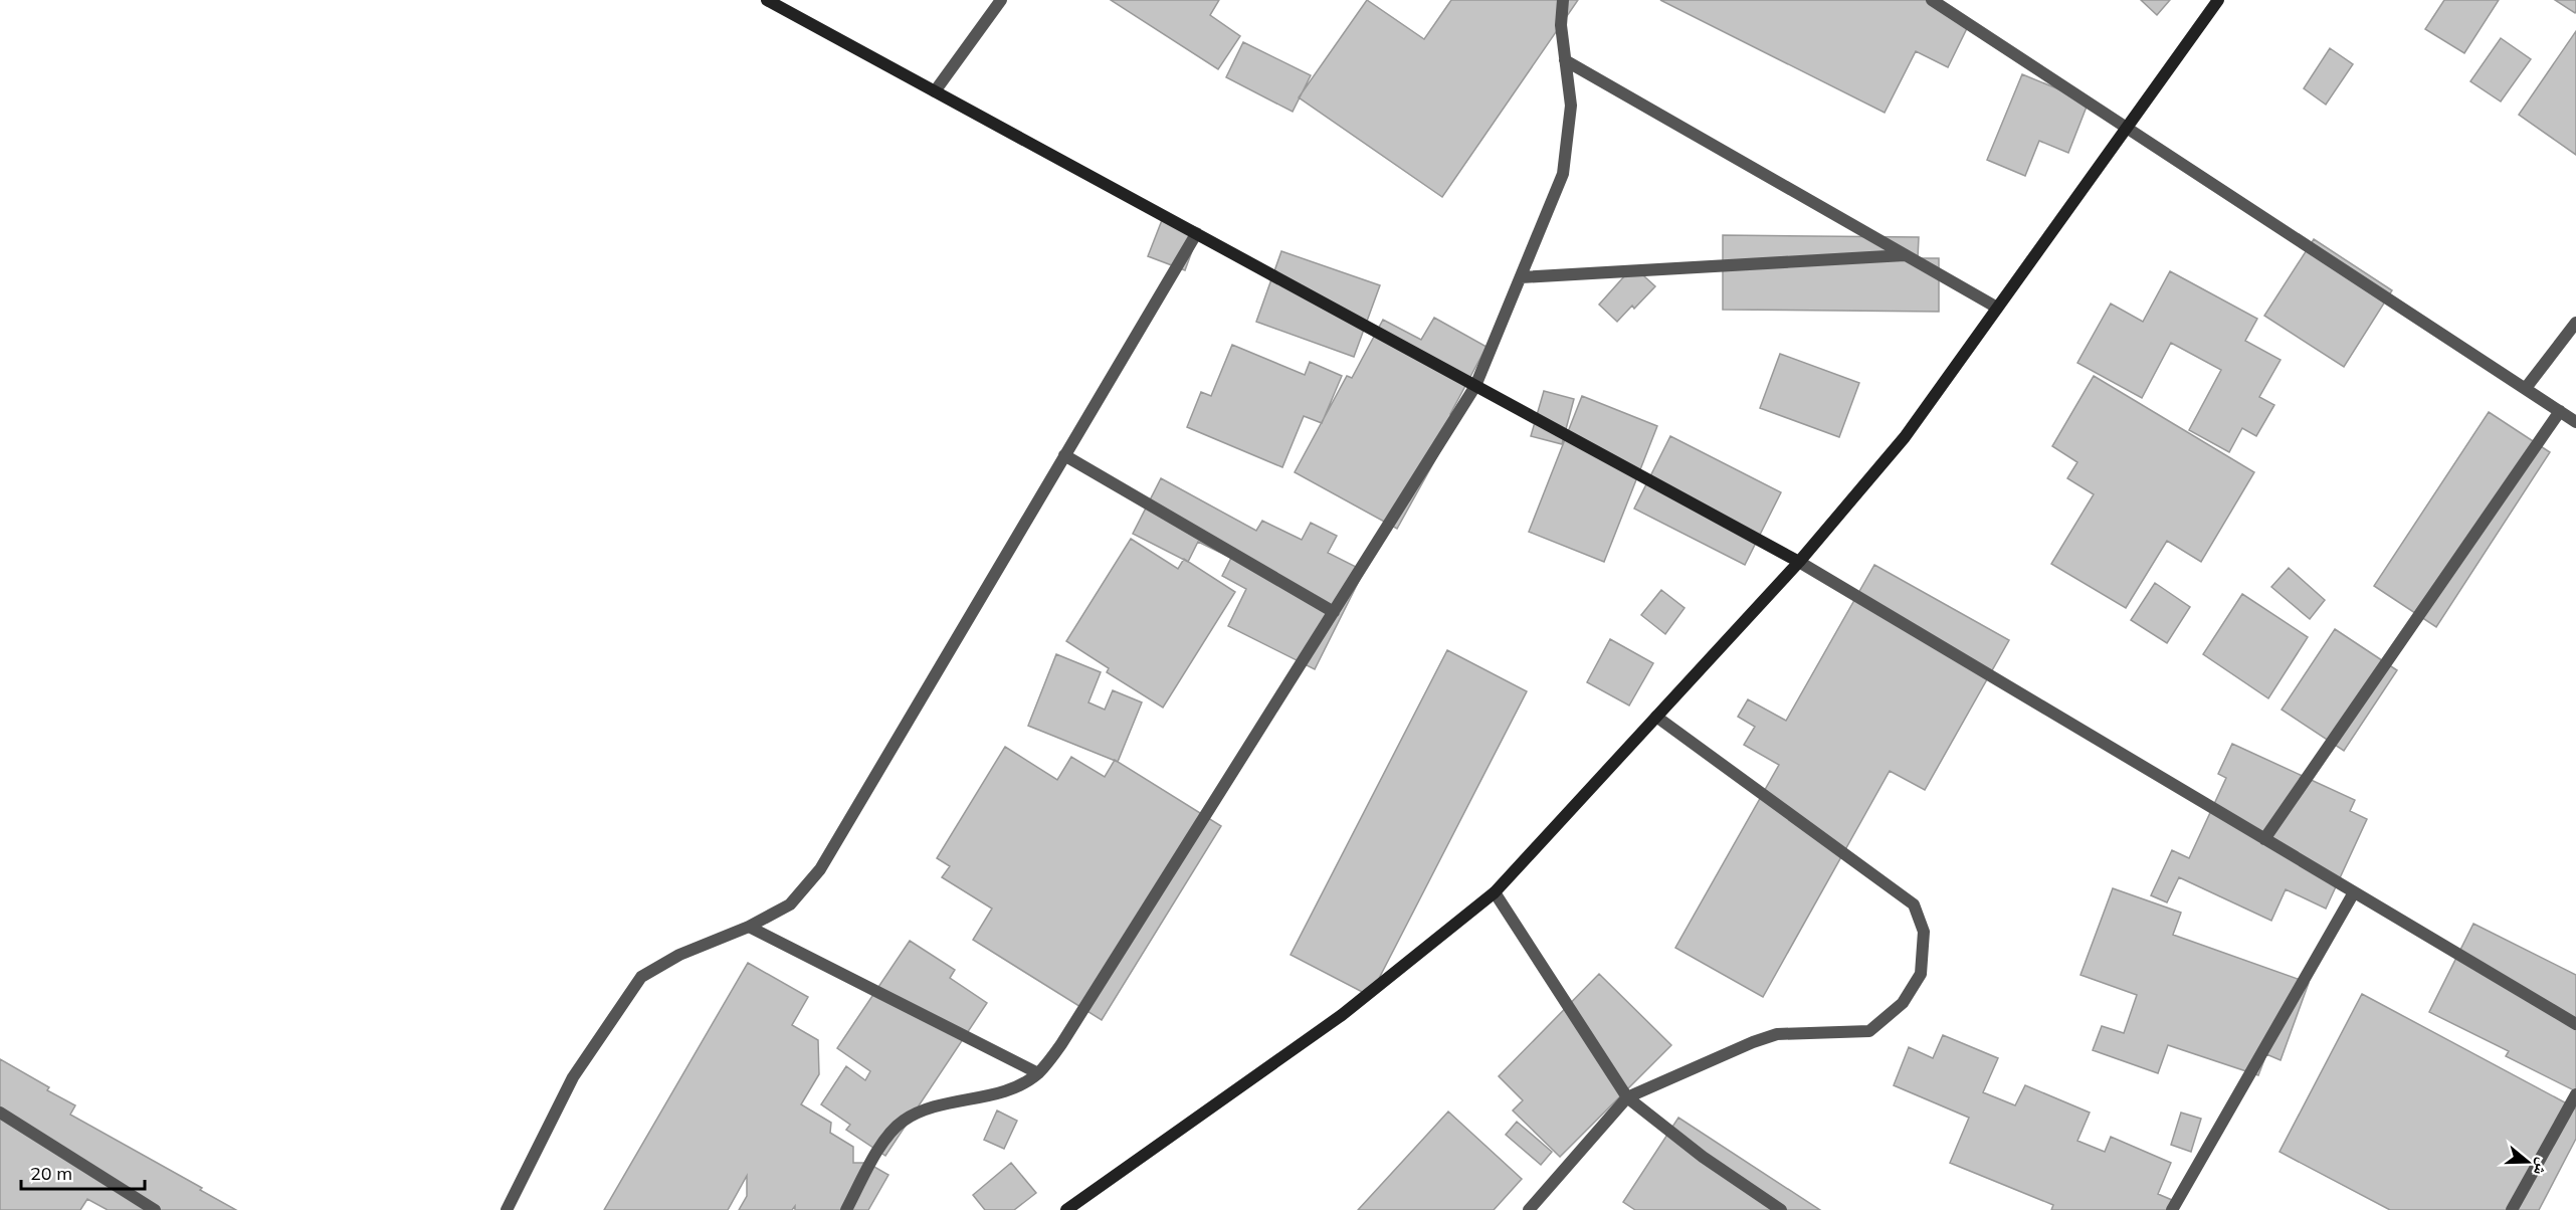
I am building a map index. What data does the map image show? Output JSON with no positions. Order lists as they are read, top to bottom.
{
  "scale_bar": "20 m",
  "north": "right"
}
